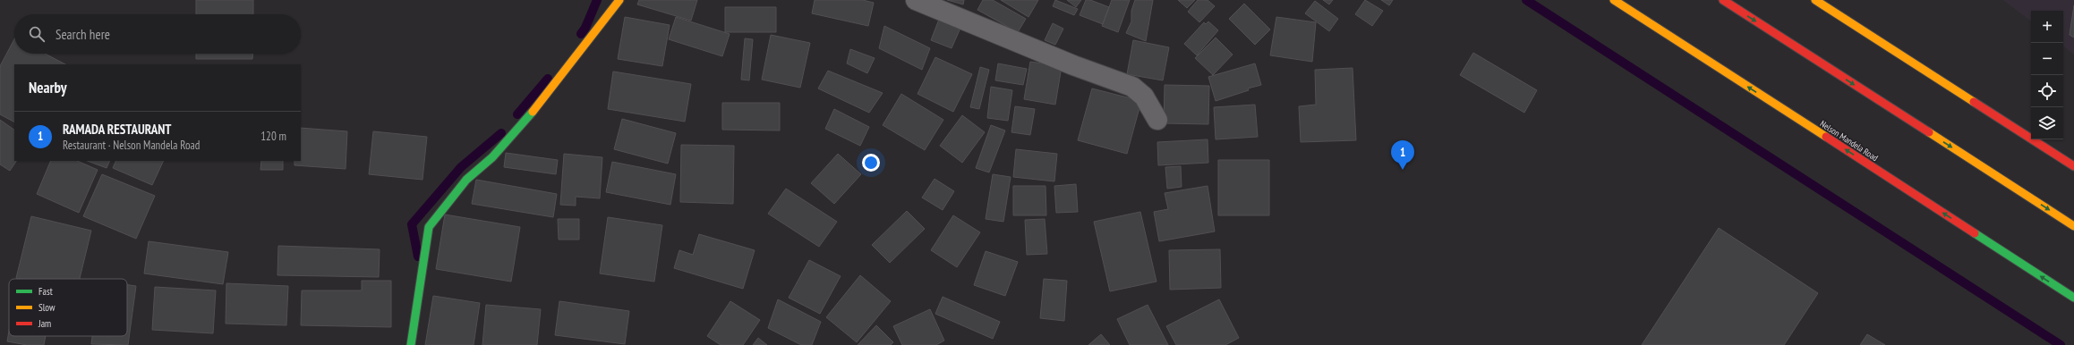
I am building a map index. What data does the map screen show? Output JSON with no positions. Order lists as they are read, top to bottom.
{
  "streets": {
    "main road": ["Nelson Mandela Road"]
  },
  "legend": ["Fast", "Slow", "Jam"],
  "page": {
    "map_buttons": ["+", "−"],
    "search": "Search here",
    "heading": "Nearby",
    "list": [
      {
        "mark": "1",
        "name": "RAMADA RESTAURANT",
        "note": "Restaurant · Nelson Mandela Road",
        "value": "120 m"
      }
    ],
    "pins": "1"
  }
}
